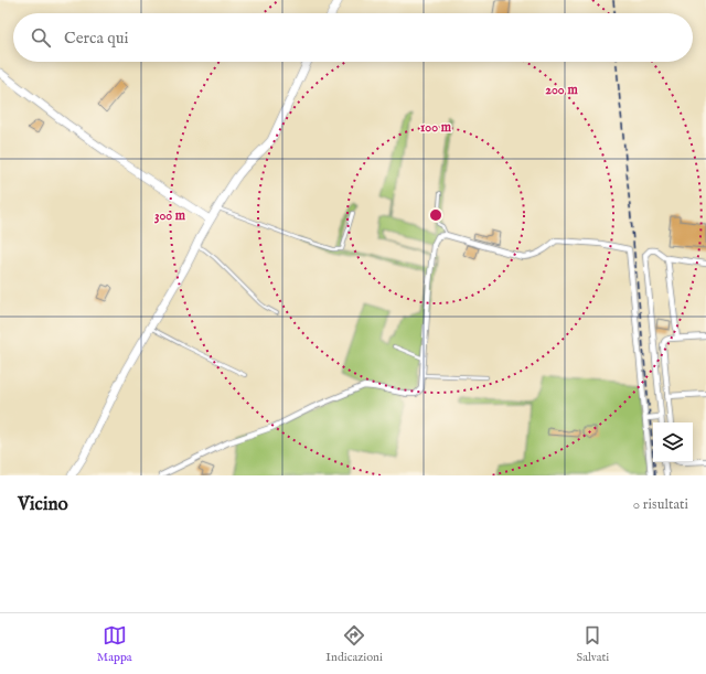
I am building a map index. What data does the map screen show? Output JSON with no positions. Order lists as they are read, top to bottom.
{
  "page": {
    "search": "Cerca qui",
    "heading": ["Vicino", "0 risultati"],
    "nav": ["Mappa", "Indicazioni", "Salvati"]
  },
  "rings": ["200 m", "100 m", "300 m"]
}
